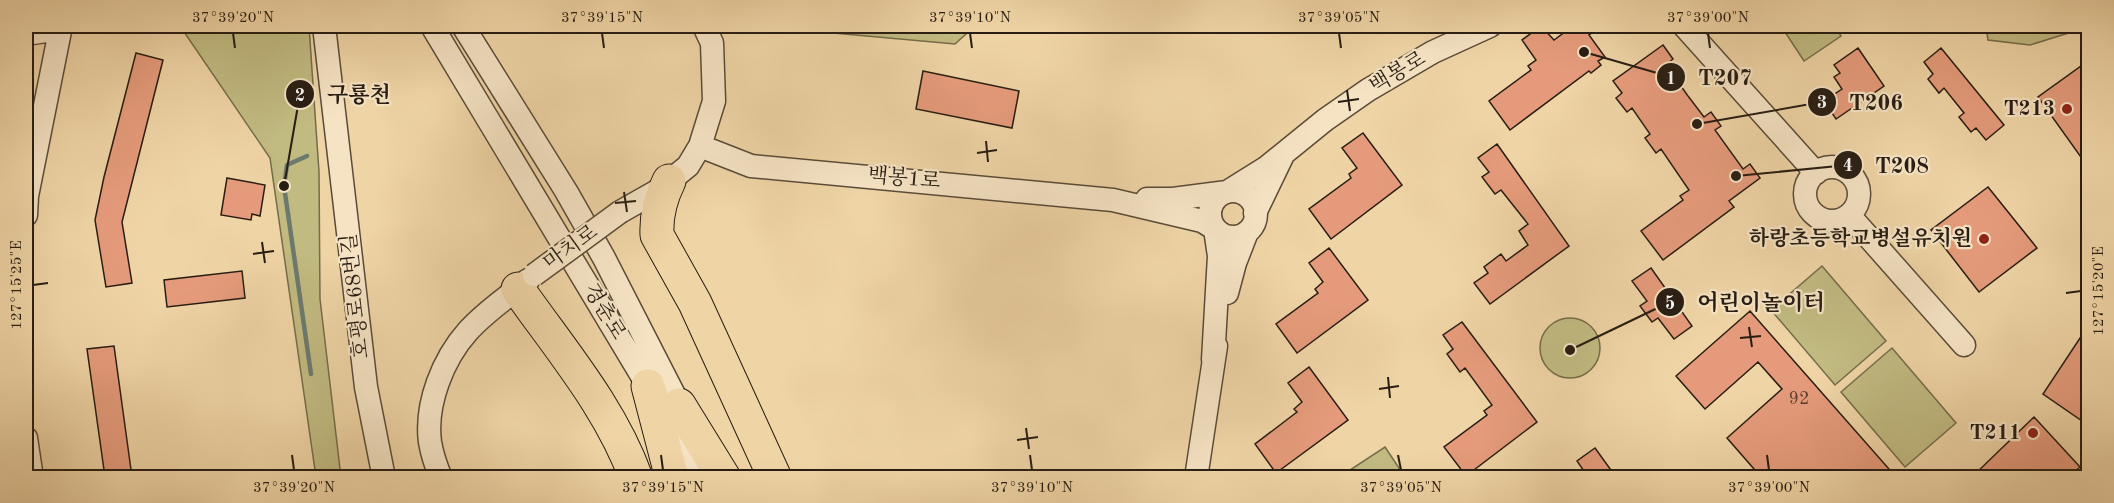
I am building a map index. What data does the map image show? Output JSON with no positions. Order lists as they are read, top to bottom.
{
  "streets": {
    "street": [
      "백봉로",
      "백봉1로",
      "마치로",
      "호평로68번길",
      "경춘로"
    ]
  },
  "crossings": [
    ["백봉로", "백봉1로"],
    ["백봉1로", "마치로"]
  ],
  "places": [
    "T207",
    "T213",
    "T206",
    "T208",
    "구룡천",
    "하랑초등학교병설유치원",
    "어린이놀이터",
    "T211"
  ],
  "house_numbers": ["92"],
  "coordinates": [
    "37°39'20\"N",
    "37°39'15\"N",
    "37°39'10\"N",
    "37°39'05\"N",
    "37°39'00\"N",
    "127°15'25\"E",
    "127°15'20\"E"
  ]
}
